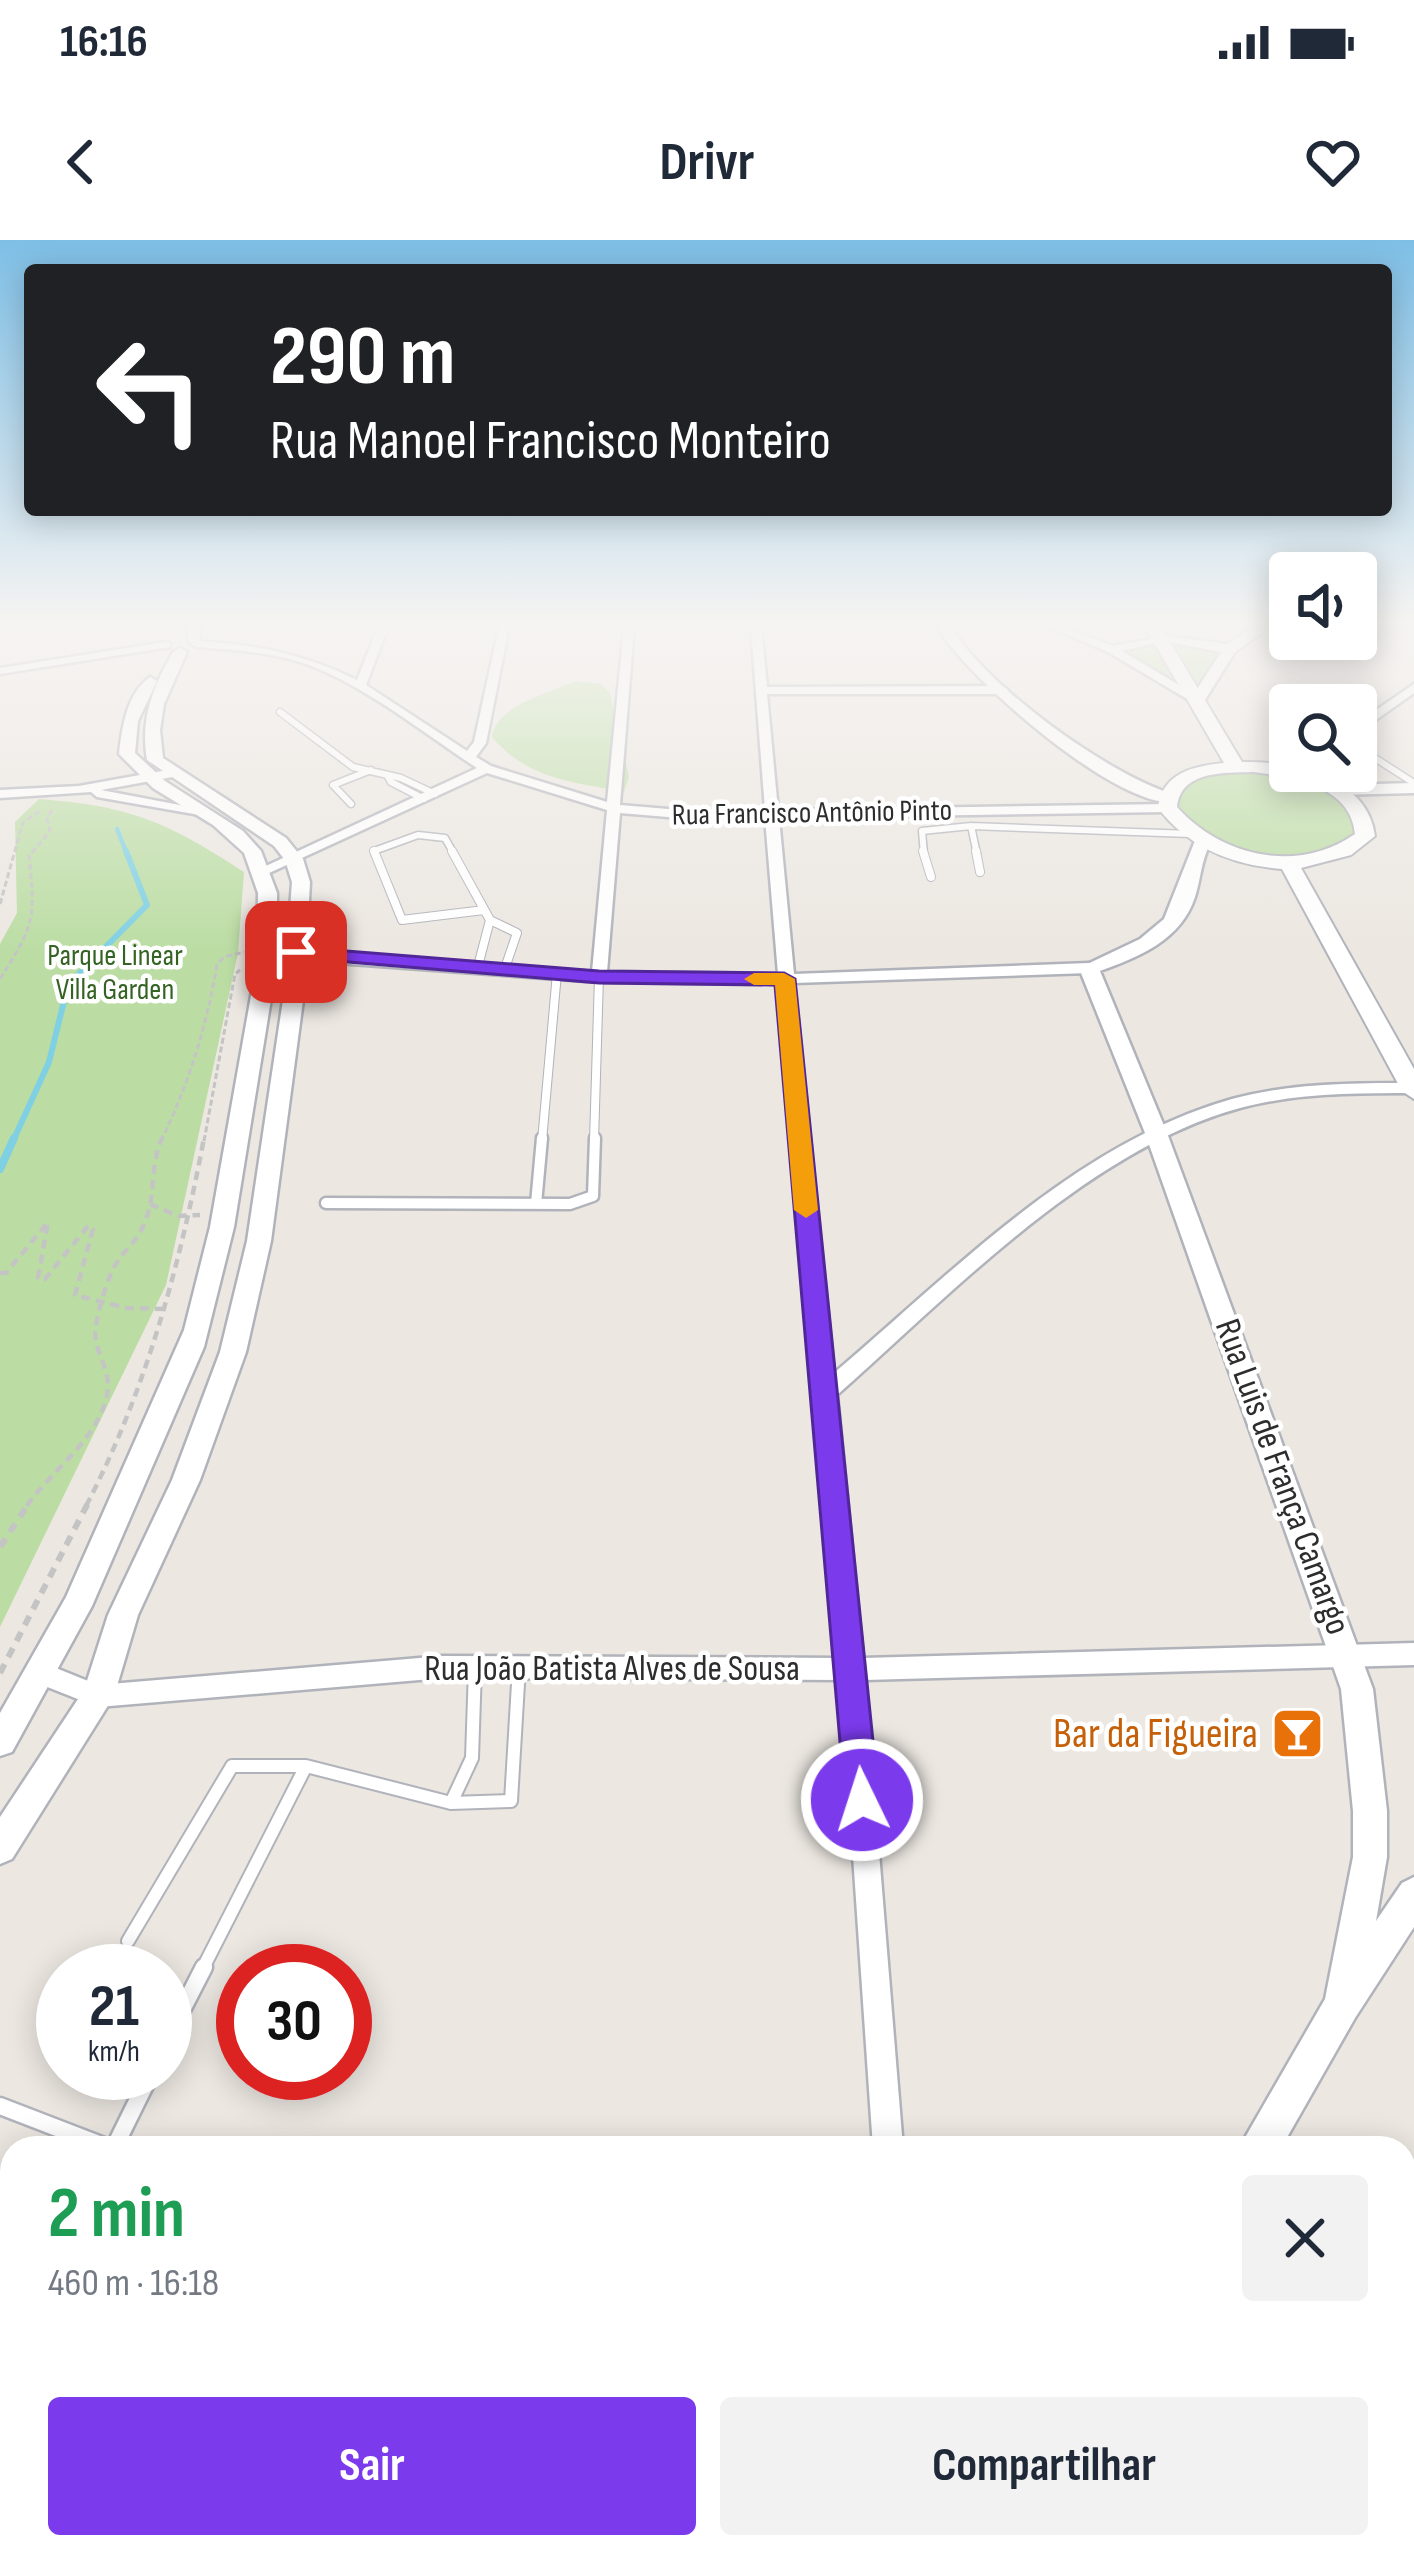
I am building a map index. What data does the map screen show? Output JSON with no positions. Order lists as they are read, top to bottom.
{
  "streets": {
    "street": ["Rua Francisco Antônio Pinto", "Rua Luis de França Camargo", "Rua João Batista Alves de Sousa"]
  },
  "crossings": [
    ["Rua Luis de França Camargo", "Rua João Batista Alves de Sousa"]
  ],
  "parks": ["Parque Linear Villa Garden"],
  "places": {
    "bar": ["Bar da Figueira"]
  },
  "page": {
    "status": "16:16",
    "header": "Drivr",
    "turn": ["290 m", "Rua Manoel Francisco Monteiro"],
    "speed": "21 km/h",
    "limit": "30",
    "heading": ["2 min", "460 m · 16:18"],
    "buttons": ["Sair", "Compartilhar"]
  }
}
